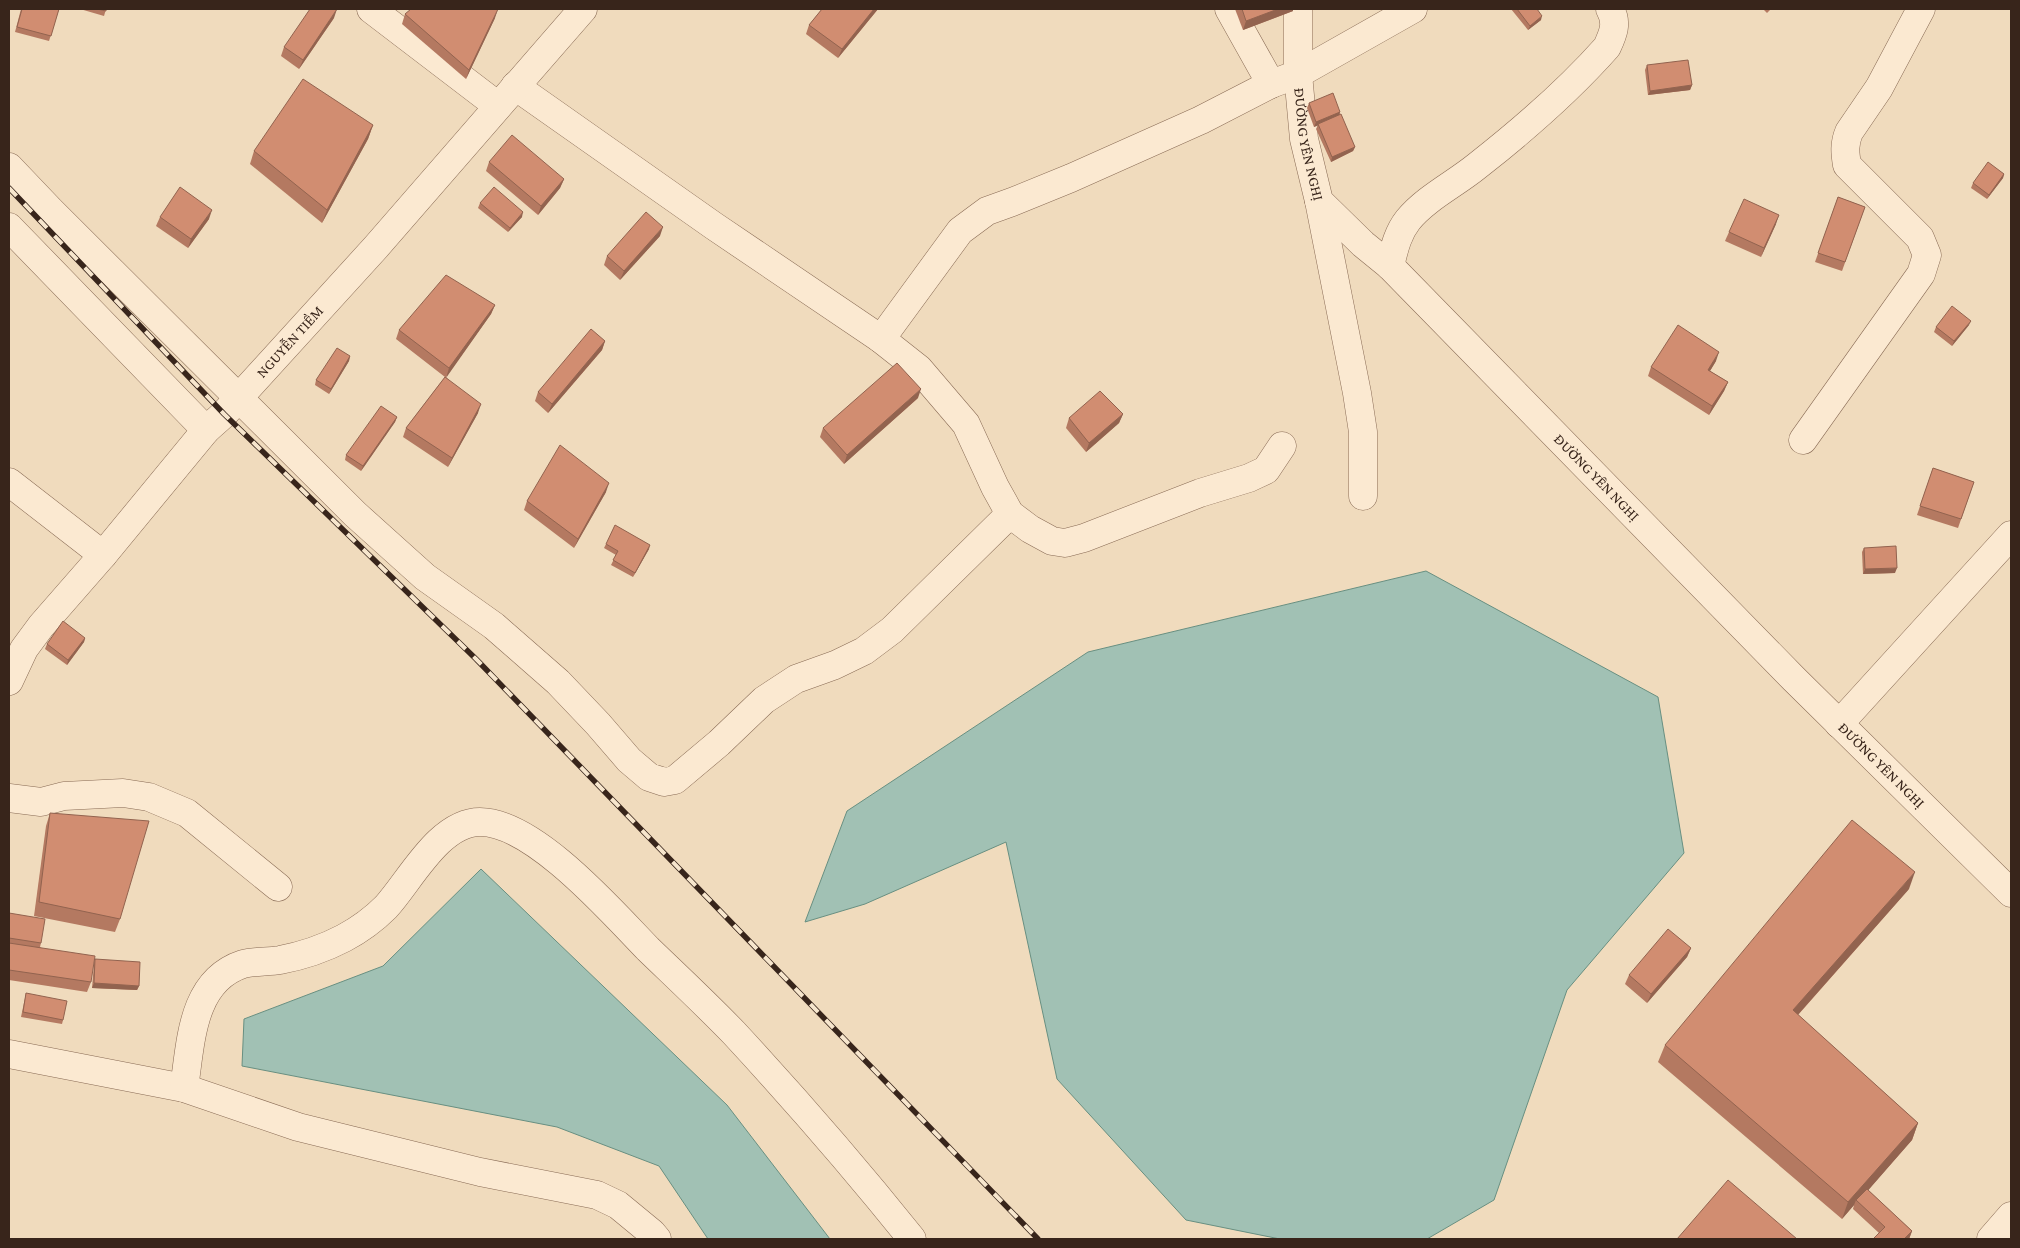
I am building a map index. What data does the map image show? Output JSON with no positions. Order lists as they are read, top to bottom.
{
  "streets": {
    "street": ["ĐƯỜNG YÊN NGHỊ", "NGUYỄN TIỀM"]
  }
}
